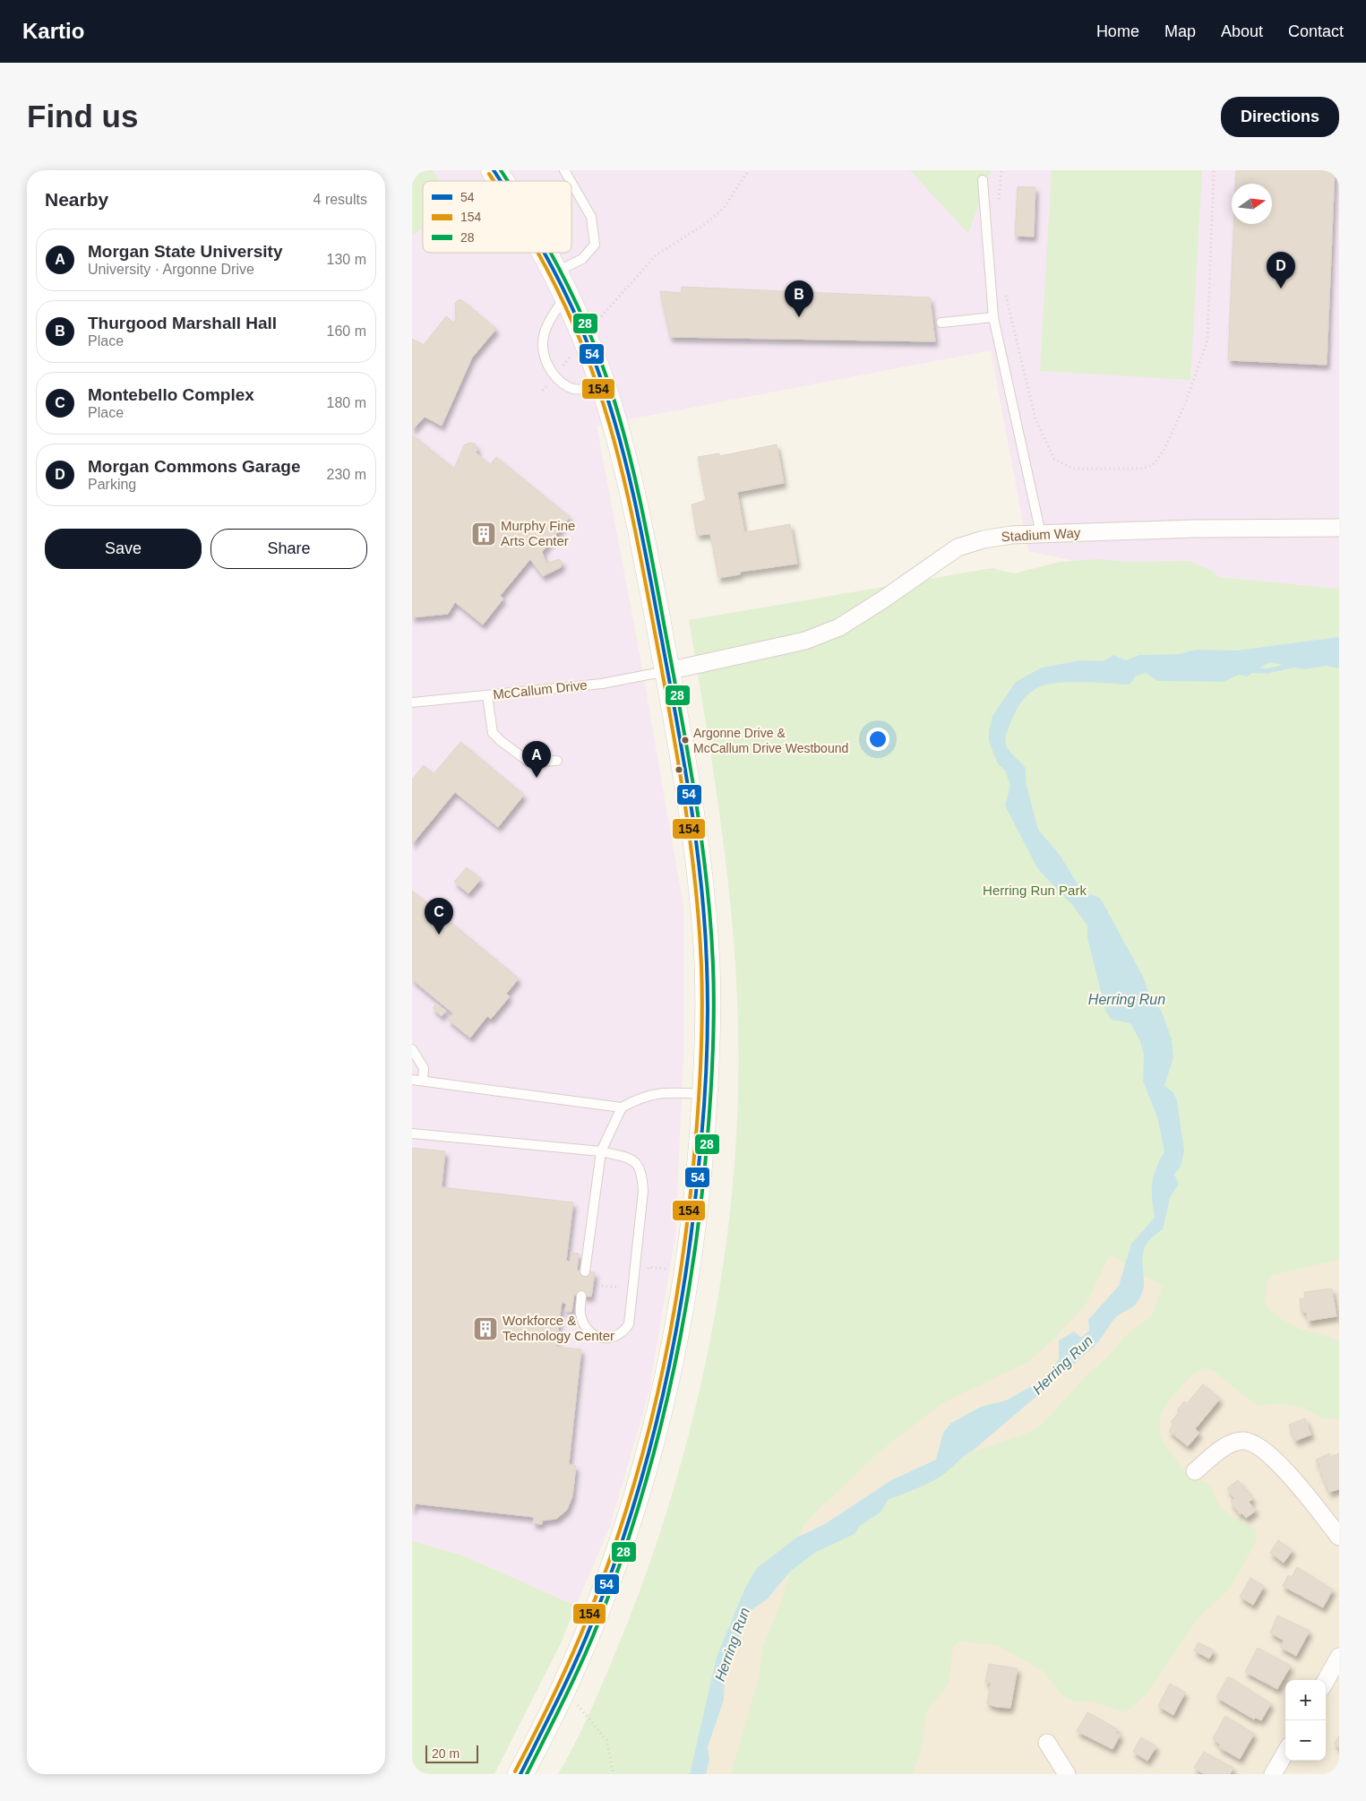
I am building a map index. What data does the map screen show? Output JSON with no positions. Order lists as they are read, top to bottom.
{
  "streets": {
    "street": ["Stadium Way"],
    "lane": ["McCallum Drive"]
  },
  "crossings": [
    ["Stadium Way", "McCallum Drive"]
  ],
  "water": ["Herring Run"],
  "parks": ["Herring Run Park"],
  "places": {
    "building": ["Murphy Fine Arts Center", "Workforce & Technology Center"],
    "other": ["Argonne Drive & McCallum Drive Westbound"]
  },
  "lines": ["transit line 54", "transit line 28", "transit line 154"],
  "legend": ["54", "154", "28"],
  "scale_bar": "20 m",
  "north": "right",
  "page": {
    "header": "Kartio",
    "nav": [
      "Home",
      "Map",
      "About",
      "Contact"
    ],
    "buttons": [
      "Directions",
      ["Save", "Share"]
    ],
    "title": "Find us",
    "heading": ["Nearby", "4 results"],
    "list": [
      {
        "mark": "A",
        "name": "Morgan State University",
        "note": "University · Argonne Drive",
        "value": "130 m"
      },
      {
        "mark": "B",
        "name": "Thurgood Marshall Hall",
        "note": "Place",
        "value": "160 m"
      },
      {
        "mark": "C",
        "name": "Montebello Complex",
        "note": "Place",
        "value": "180 m"
      },
      {
        "mark": "D",
        "name": "Morgan Commons Garage",
        "note": "Parking",
        "value": "230 m"
      }
    ],
    "pins": [
      "D",
      "B",
      "A",
      "C"
    ],
    "map_buttons": ["+", "−"],
    "scale": "20 m"
  }
}
